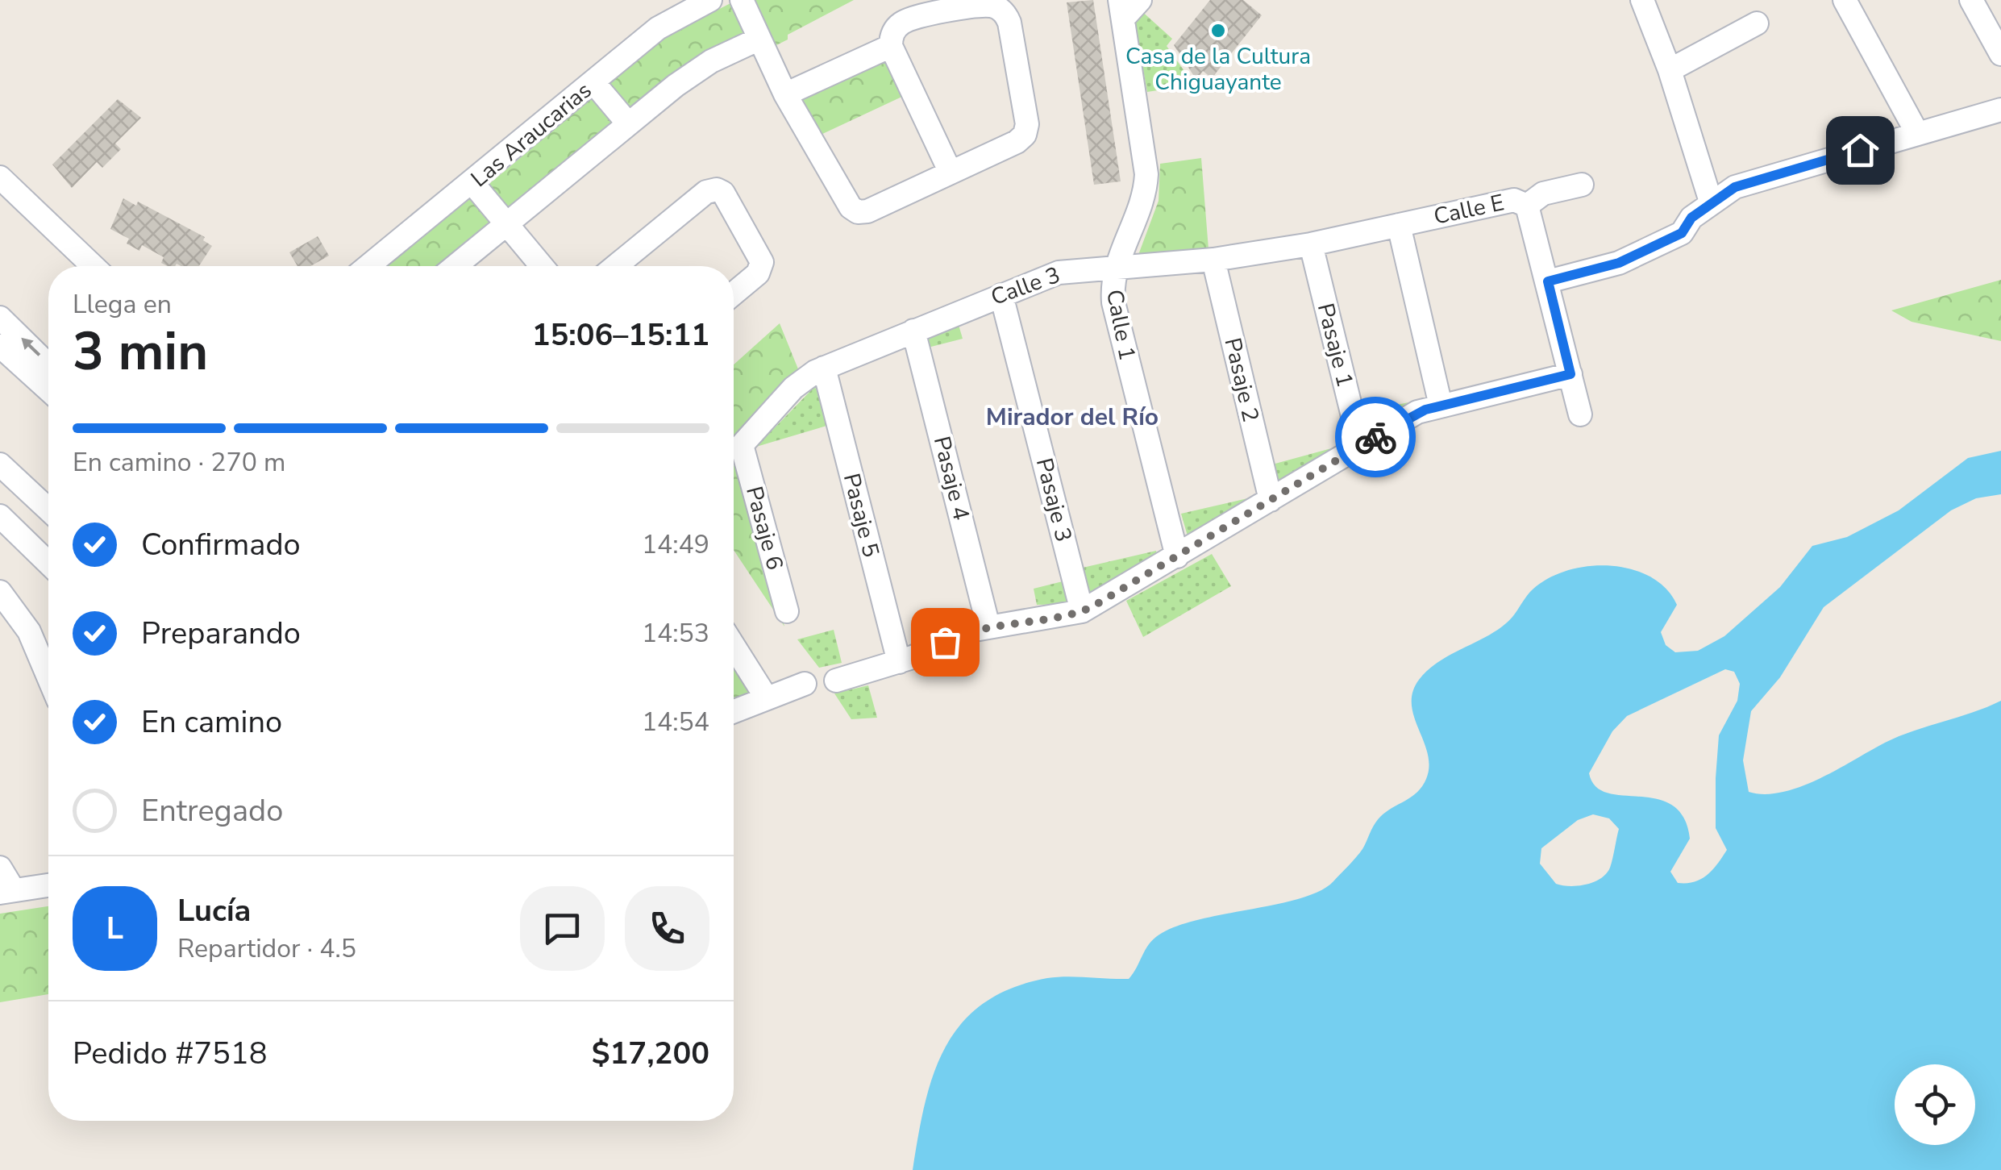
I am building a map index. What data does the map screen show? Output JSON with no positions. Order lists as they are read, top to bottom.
{
  "streets": {
    "street": [
      "Las Araucarias",
      "Calle E",
      "Calle 3",
      "Calle 1",
      "Pasaje 1",
      "Pasaje 2",
      "Pasaje 4",
      "Pasaje 3",
      "Pasaje 5",
      "Pasaje 6"
    ]
  },
  "crossings": [
    ["Calle E", "Calle 3"],
    ["Calle 3", "Calle 1"],
    ["Calle 3", "Pasaje 1"],
    ["Calle 3", "Pasaje 2"],
    ["Calle 3", "Pasaje 4"],
    ["Calle 3", "Pasaje 3"],
    ["Calle 3", "Pasaje 5"],
    ["Calle 3", "Pasaje 6"]
  ],
  "districts": ["Mirador del Río"],
  "places": ["Casa de la Cultura Chiguayante"],
  "page": {
    "heading": ["3 min", "Llega en", "15:06–15:11"],
    "panel": [
      "Lucía",
      "Repartidor · 4.5",
      "Pedido #7518",
      "$17,200"
    ],
    "bar": "En camino · 270 m",
    "list": [
      ["Confirmado", "14:49"],
      ["Preparando", "14:53"],
      ["En camino", "14:54"],
      "Entregado"
    ],
    "round": "L"
  }
}
